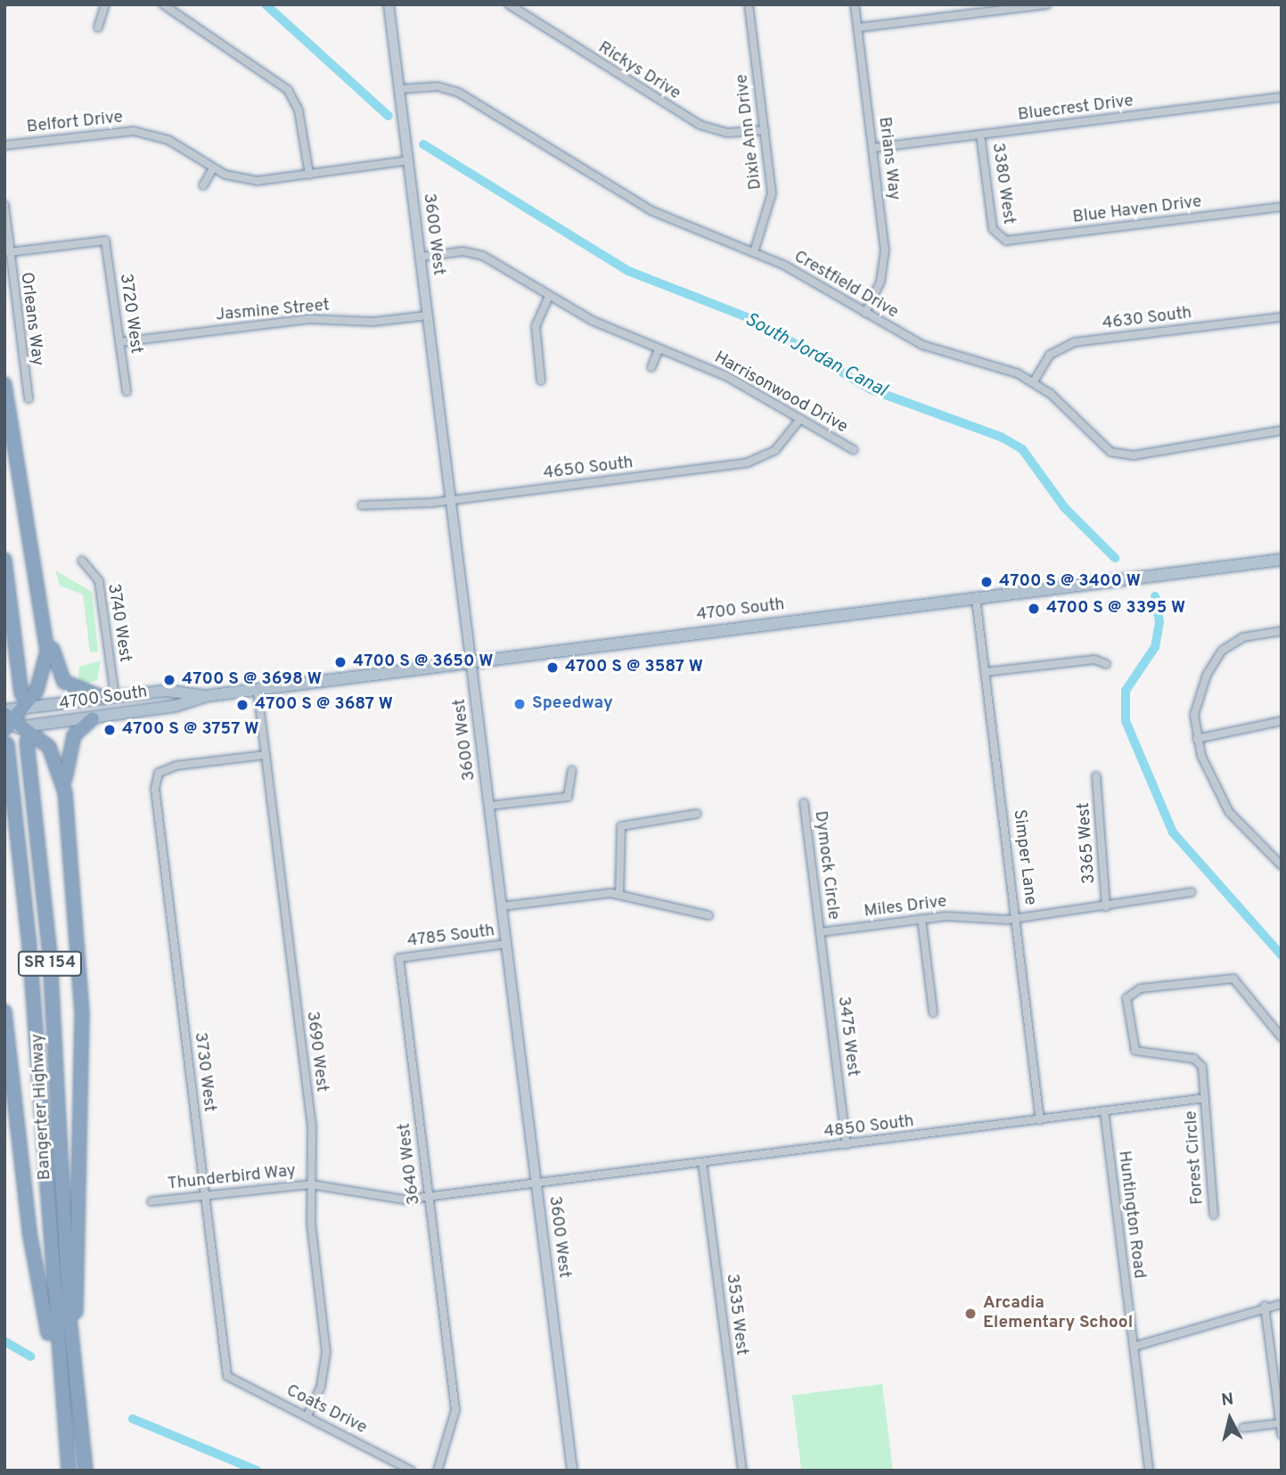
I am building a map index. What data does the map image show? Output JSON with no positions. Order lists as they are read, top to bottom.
{
  "streets": {
    "highway": ["SR 154", "Bangerter Highway"],
    "main road": ["4700 South"],
    "street": [
      "Rickys Drive",
      "Bluecrest Drive",
      "Belfort Drive",
      "Dixie Ann Drive",
      "Brians Way",
      "3380 West",
      "Blue Haven Drive",
      "3600 West",
      "Crestfield Drive",
      "Jasmine Street",
      "3720 West",
      "Orleans Way",
      "4630 South",
      "Harrisonwood Drive",
      "4650 South",
      "3740 West",
      "3365 West",
      "Simper Lane",
      "Dymock Circle",
      "Miles Drive",
      "4785 South",
      "3475 West",
      "3690 West",
      "3730 West",
      "4850 South",
      "Forest Circle",
      "3640 West",
      "Thunderbird Way",
      "Huntington Road",
      "3535 West",
      "Coats Drive"
    ]
  },
  "crossings": [
    ["Rickys Drive", "Dixie Ann Drive"],
    ["Bluecrest Drive", "Brians Way"],
    ["Bluecrest Drive", "3380 West"],
    ["Belfort Drive", "3600 West"],
    ["Dixie Ann Drive", "Crestfield Drive"],
    ["Brians Way", "Crestfield Drive"],
    ["3380 West", "Blue Haven Drive"],
    ["3600 West", "Crestfield Drive"],
    ["3600 West", "Jasmine Street"],
    ["3600 West", "Harrisonwood Drive"],
    ["3600 West", "4650 South"],
    ["3600 West", "4700 South"],
    ["3600 West", "4785 South"],
    ["3600 West", "4850 South"],
    ["3600 West", "Thunderbird Way"],
    ["Crestfield Drive", "4630 South"],
    ["Jasmine Street", "3720 West"],
    ["3720 West", "Orleans Way"],
    ["Harrisonwood Drive", "4650 South"],
    ["4700 South", "3740 West"],
    ["4700 South", "Simper Lane"],
    ["4700 South", "3690 West"],
    ["3365 West", "Miles Drive"],
    ["Simper Lane", "Miles Drive"],
    ["Simper Lane", "4850 South"],
    ["Dymock Circle", "Miles Drive"],
    ["Dymock Circle", "3475 West"],
    ["Miles Drive", "3475 West"],
    ["4785 South", "3640 West"],
    ["3475 West", "4850 South"],
    ["3690 West", "3730 West"],
    ["3690 West", "Thunderbird Way"],
    ["3690 West", "Coats Drive"],
    ["3730 West", "Thunderbird Way"],
    ["3730 West", "Coats Drive"],
    ["4850 South", "Forest Circle"],
    ["4850 South", "Thunderbird Way"],
    ["4850 South", "Huntington Road"],
    ["4850 South", "3535 West"],
    ["3640 West", "Thunderbird Way"]
  ],
  "water": ["South Jordan Canal"],
  "places": [
    "4700 S @ 3400 W",
    "4700 S @ 3395 W",
    "4700 S @ 3650 W",
    "4700 S @ 3587 W",
    "4700 S @ 3698 W",
    "Speedway",
    "4700 S @ 3687 W",
    "4700 S @ 3757 W",
    "Arcadia Elementary School"
  ],
  "north": "top"
}
